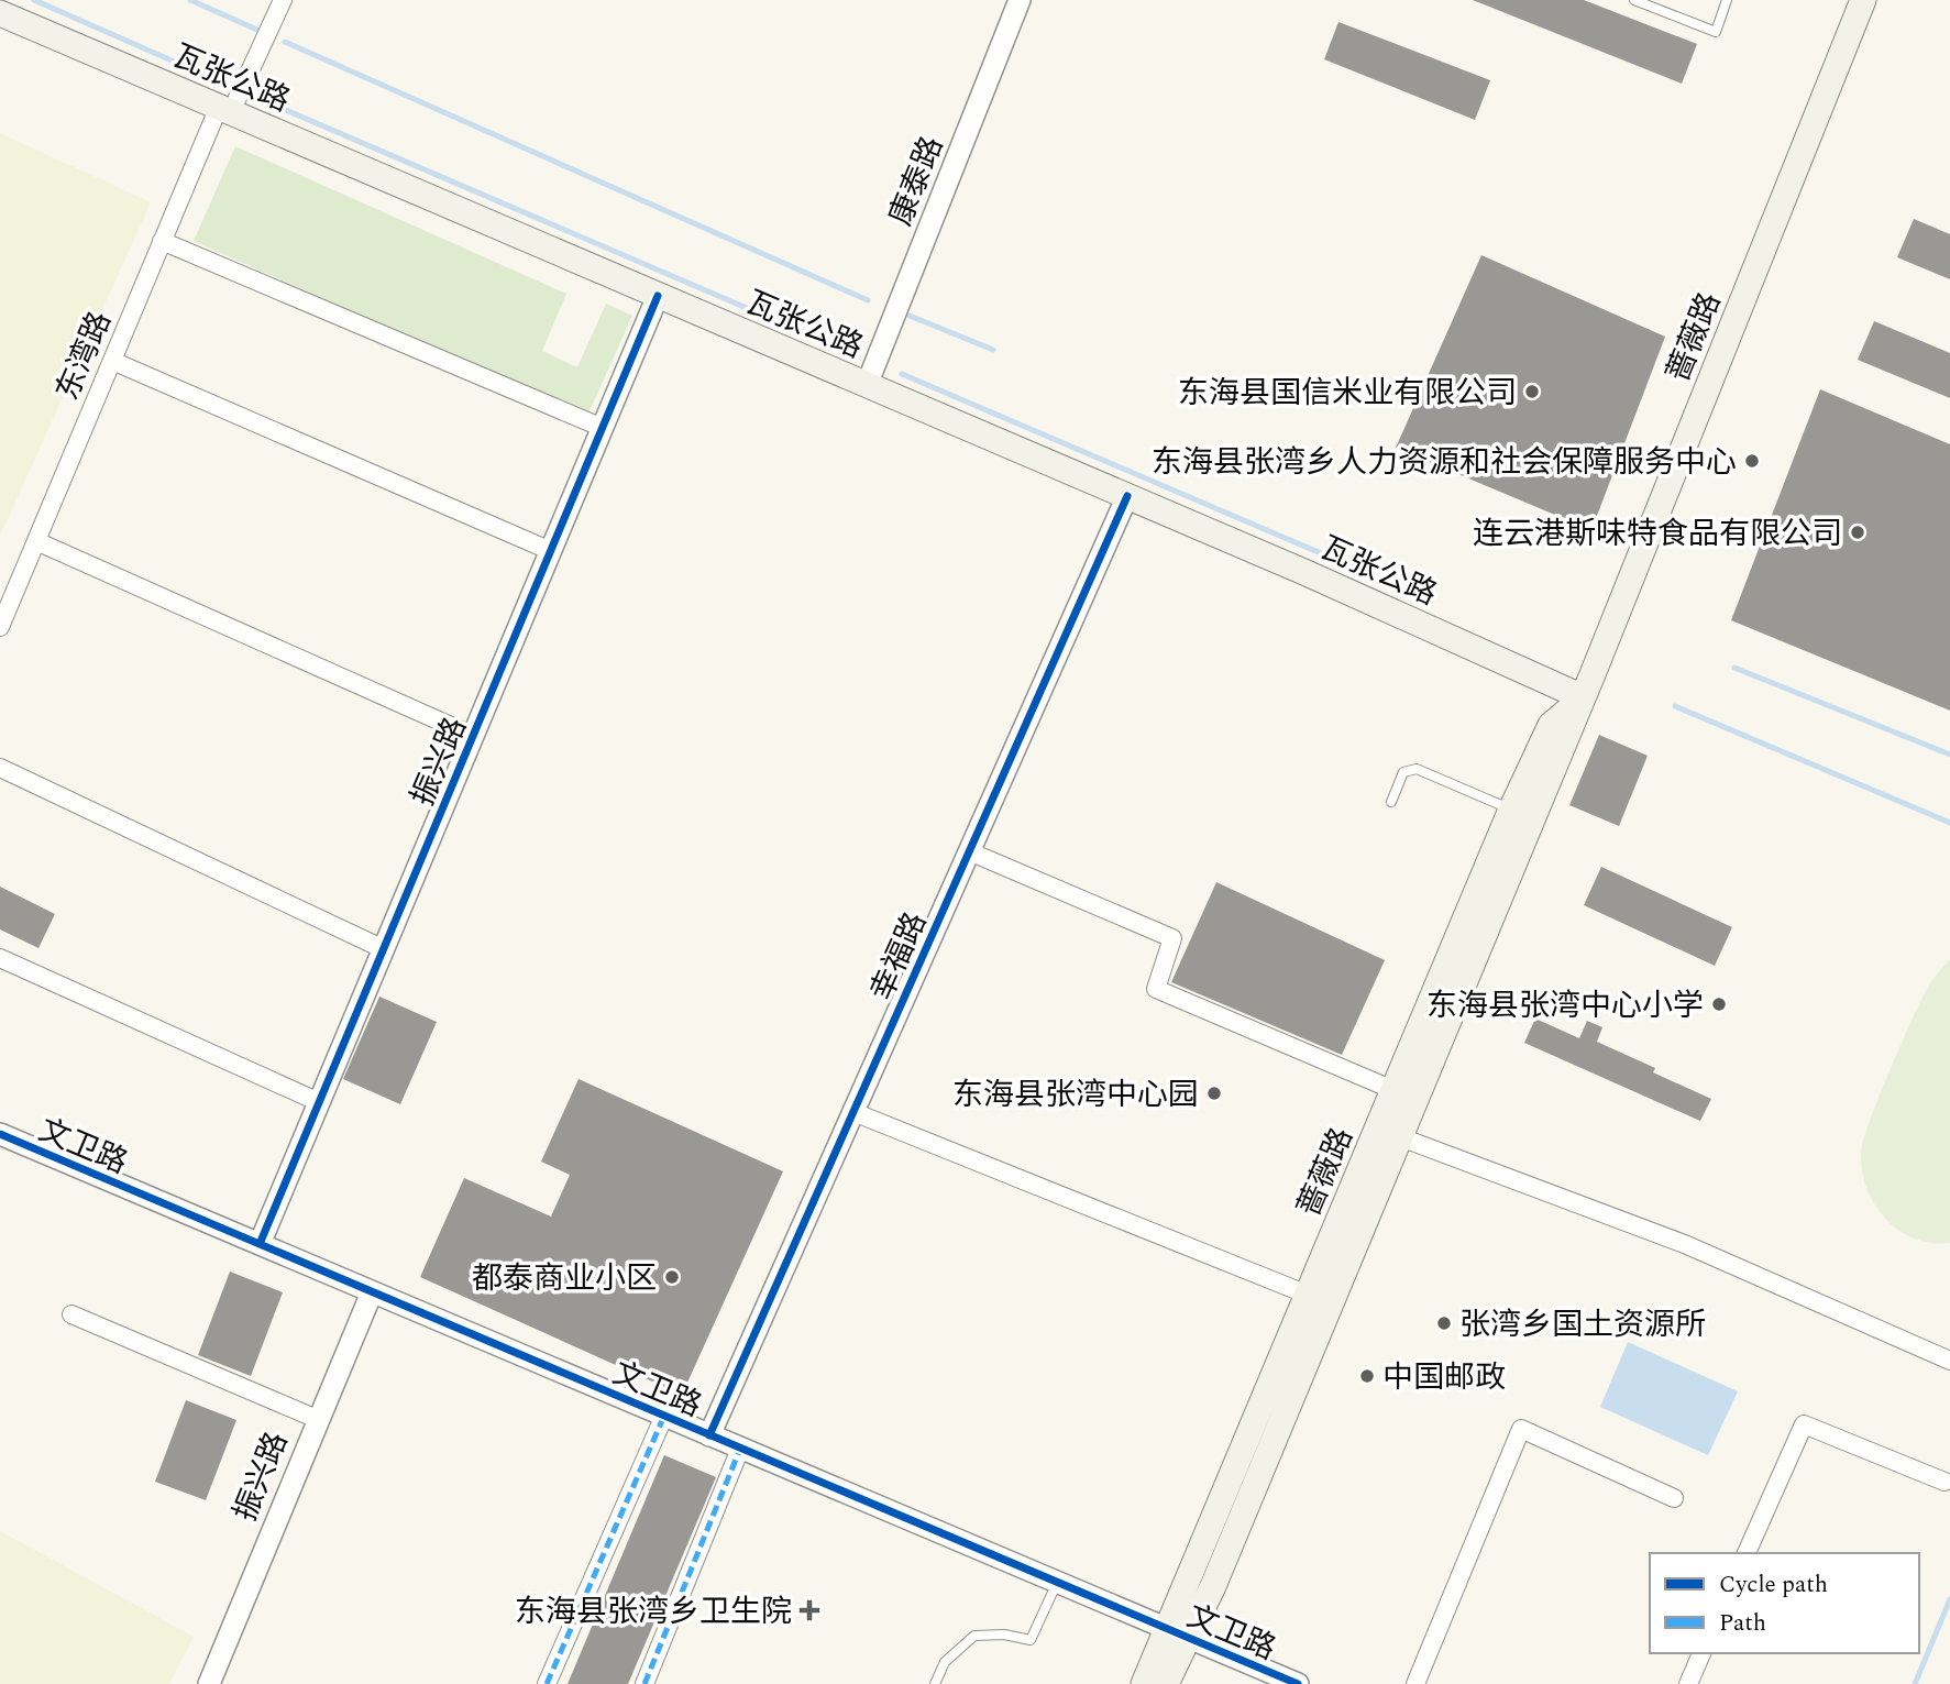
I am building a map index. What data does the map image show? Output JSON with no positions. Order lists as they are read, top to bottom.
{
  "streets": {
    "main road": ["瓦张公路", "蔷薇路"],
    "street": [
      "康泰路",
      "东湾路",
      "振兴路",
      "幸福路",
      "文卫路"
    ]
  },
  "crossings": [
    ["瓦张公路", "康泰路"],
    ["瓦张公路", "蔷薇路"],
    ["瓦张公路", "东湾路"],
    ["瓦张公路", "振兴路"],
    ["瓦张公路", "幸福路"],
    ["蔷薇路", "文卫路"],
    ["振兴路", "文卫路"],
    ["幸福路", "文卫路"]
  ],
  "places": {
    "other": [
      "东海县国信米业有限公司",
      "东海县张湾乡人力资源和社会保障服务中心",
      "连云港斯味特食品有限公司",
      "东海县张湾中心小学",
      "东海县张湾中心园",
      "都泰商业小区",
      "张湾乡国土资源所",
      "中国邮政"
    ],
    "health": ["东海县张湾乡卫生院"]
  },
  "legend": ["Cycle path", "Path"]
}
